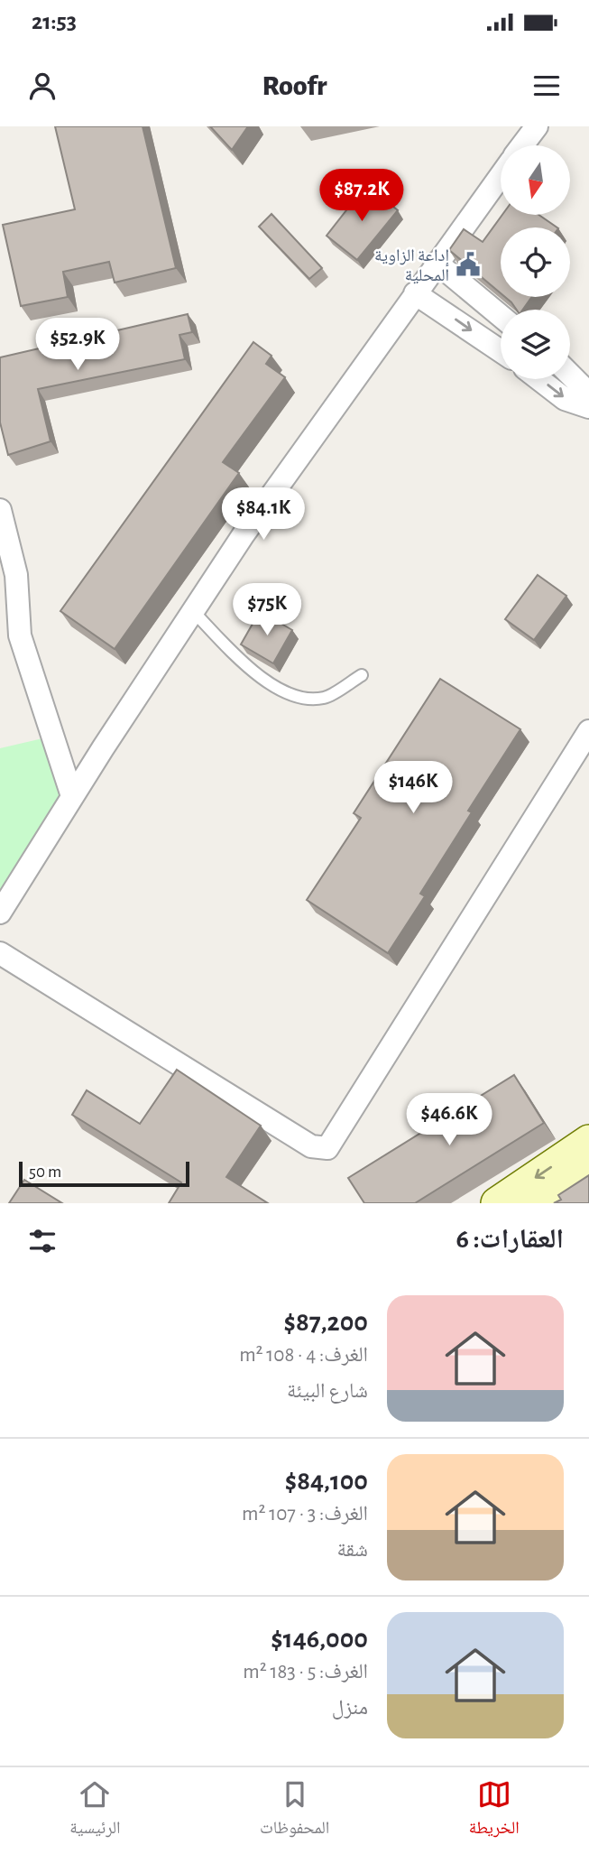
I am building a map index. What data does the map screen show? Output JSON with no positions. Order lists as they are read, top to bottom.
{
  "places": {
    "public building": ["إداعة الزاوية المحلية"]
  },
  "scale_bar": "50 m",
  "north": "bottom",
  "page": {
    "status": "21:53",
    "header": "Roofr",
    "price": [
      "$87.2K",
      "$52.9K",
      "$84.1K",
      "$75K",
      "$146K",
      "$46.6K"
    ],
    "scale": "50 m",
    "heading": "العقارات: 6",
    "list": [
      {
        "name": "$87,200",
        "note": "الغرف: 4 · 108 m² · شارع البيئة"
      },
      {
        "name": "$84,100",
        "note": "الغرف: 3 · 107 m² · شقة"
      },
      {
        "name": "$146,000",
        "note": "الغرف: 5 · 183 m² · منزل"
      }
    ],
    "tabs": ["الخريطة", "المحفوظات", "الرئيسية"]
  }
}
